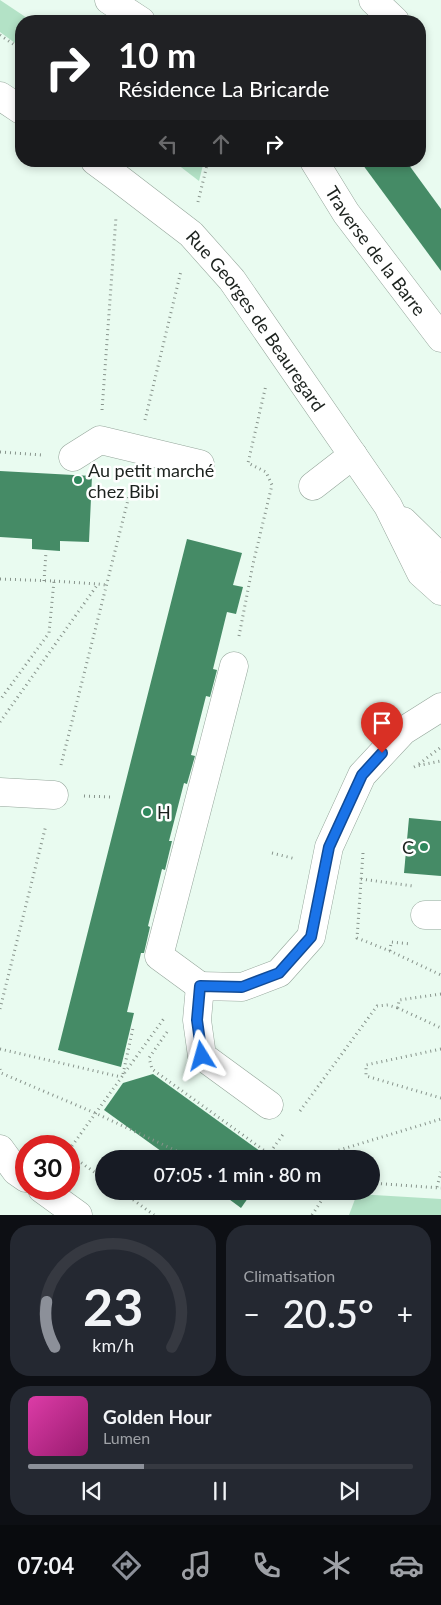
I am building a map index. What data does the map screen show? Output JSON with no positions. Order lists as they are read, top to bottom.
{
  "streets": {
    "street": ["Traverse de la Barre", "Rue Georges de Beauregard"]
  },
  "places": ["Au petit marché chez Bibi", "H", "C"],
  "page": {
    "turn": ["10 m", "Résidence La Bricarde"],
    "limit": "30",
    "trip": "07:05 · 1 min · 80 m",
    "tile": "Climatisation",
    "heat": ["−", "20.5°", "+"],
    "song": ["Golden Hour", "Lumen"],
    "tabs": "07:04",
    "gauge": ["23", "km/h"]
  }
}
